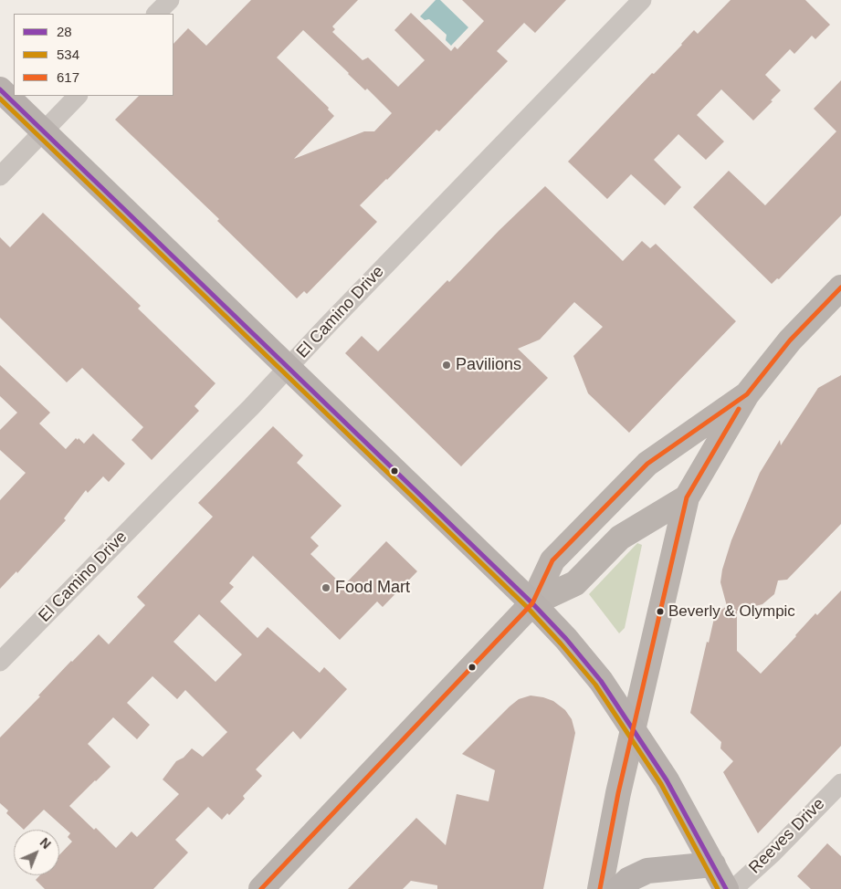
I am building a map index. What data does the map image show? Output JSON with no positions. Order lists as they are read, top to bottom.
{
  "streets": {
    "street": ["El Camino Drive", "Reeves Drive"]
  },
  "places": ["Pavilions", "Food Mart", "Beverly & Olympic"],
  "lines": ["transit line 28", "transit line 534", "transit line 617"],
  "legend": ["28", "534", "617"],
  "north": "top right"
}
